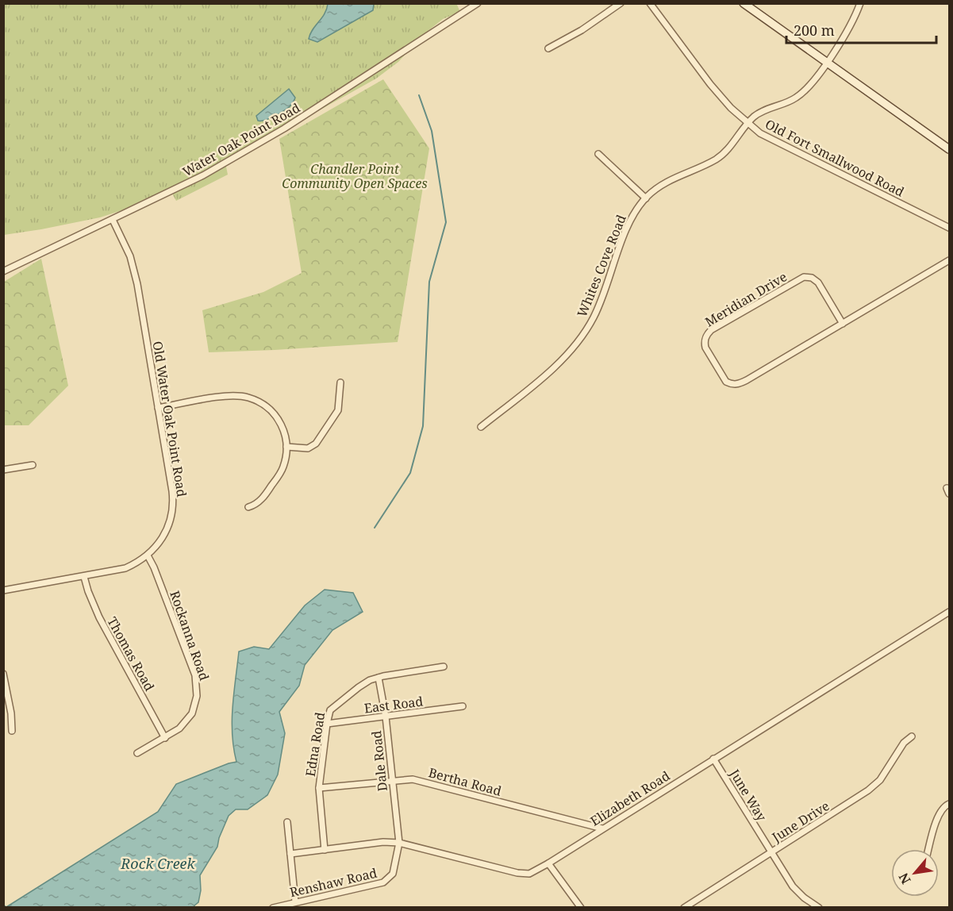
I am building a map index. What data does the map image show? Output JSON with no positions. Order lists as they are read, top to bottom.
{
  "streets": {
    "street": [
      "Water Oak Point Road",
      "Old Fort Smallwood Road",
      "Whites Cove Road",
      "Meridian Drive",
      "Old Water Oak Point Road",
      "Rockanna Road",
      "Thomas Road",
      "East Road",
      "Edna Road",
      "Dale Road",
      "Bertha Road",
      "June Way",
      "Elizabeth Road",
      "June Drive",
      "Renshaw Road"
    ]
  },
  "crossings": [
    ["Water Oak Point Road", "Old Water Oak Point Road"],
    ["Old Fort Smallwood Road", "Whites Cove Road"],
    ["Old Water Oak Point Road", "Rockanna Road"],
    ["Old Water Oak Point Road", "Thomas Road"],
    ["Rockanna Road", "Thomas Road"],
    ["East Road", "Edna Road"],
    ["East Road", "Dale Road"],
    ["Edna Road", "Dale Road"],
    ["Edna Road", "Bertha Road"],
    ["Edna Road", "Elizabeth Road"],
    ["Dale Road", "Bertha Road"],
    ["Dale Road", "Elizabeth Road"],
    ["Dale Road", "Renshaw Road"],
    ["Bertha Road", "Elizabeth Road"],
    ["June Way", "Elizabeth Road"],
    ["June Way", "June Drive"],
    ["Elizabeth Road", "Renshaw Road"]
  ],
  "water": ["Rock Creek"],
  "parks": ["Chandler Point Community Open Spaces"],
  "scale_bar": "200 m",
  "north": "bottom left"
}
